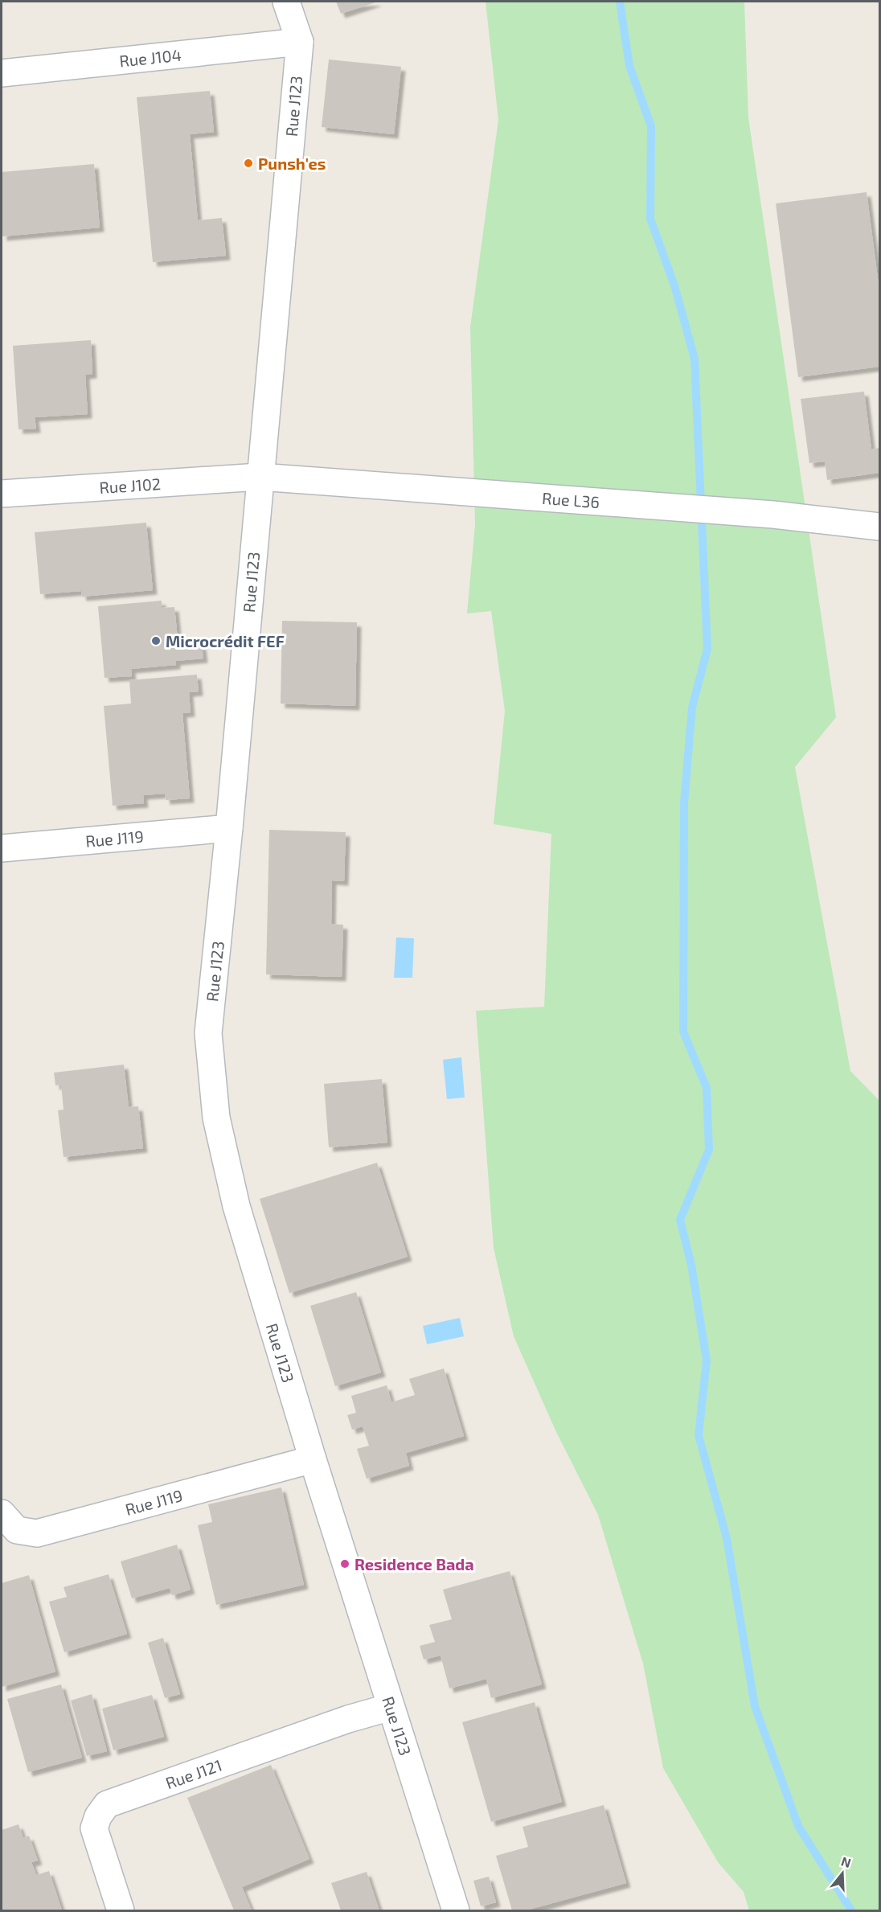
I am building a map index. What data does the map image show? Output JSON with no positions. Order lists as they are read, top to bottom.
{
  "streets": {
    "street": [
      "Rue J104",
      "Rue J123",
      "Rue J102",
      "Rue L36",
      "Rue J119",
      "Rue J121"
    ]
  },
  "crossings": [
    ["Rue J104", "Rue J123"],
    ["Rue J123", "Rue J102"],
    ["Rue J123", "Rue L36"],
    ["Rue J123", "Rue J119"],
    ["Rue J123", "Rue J121"],
    ["Rue J102", "Rue L36"]
  ],
  "places": ["Punsh'es", "Microcrédit FEF", "Residence Bada"],
  "north": "top"
}
